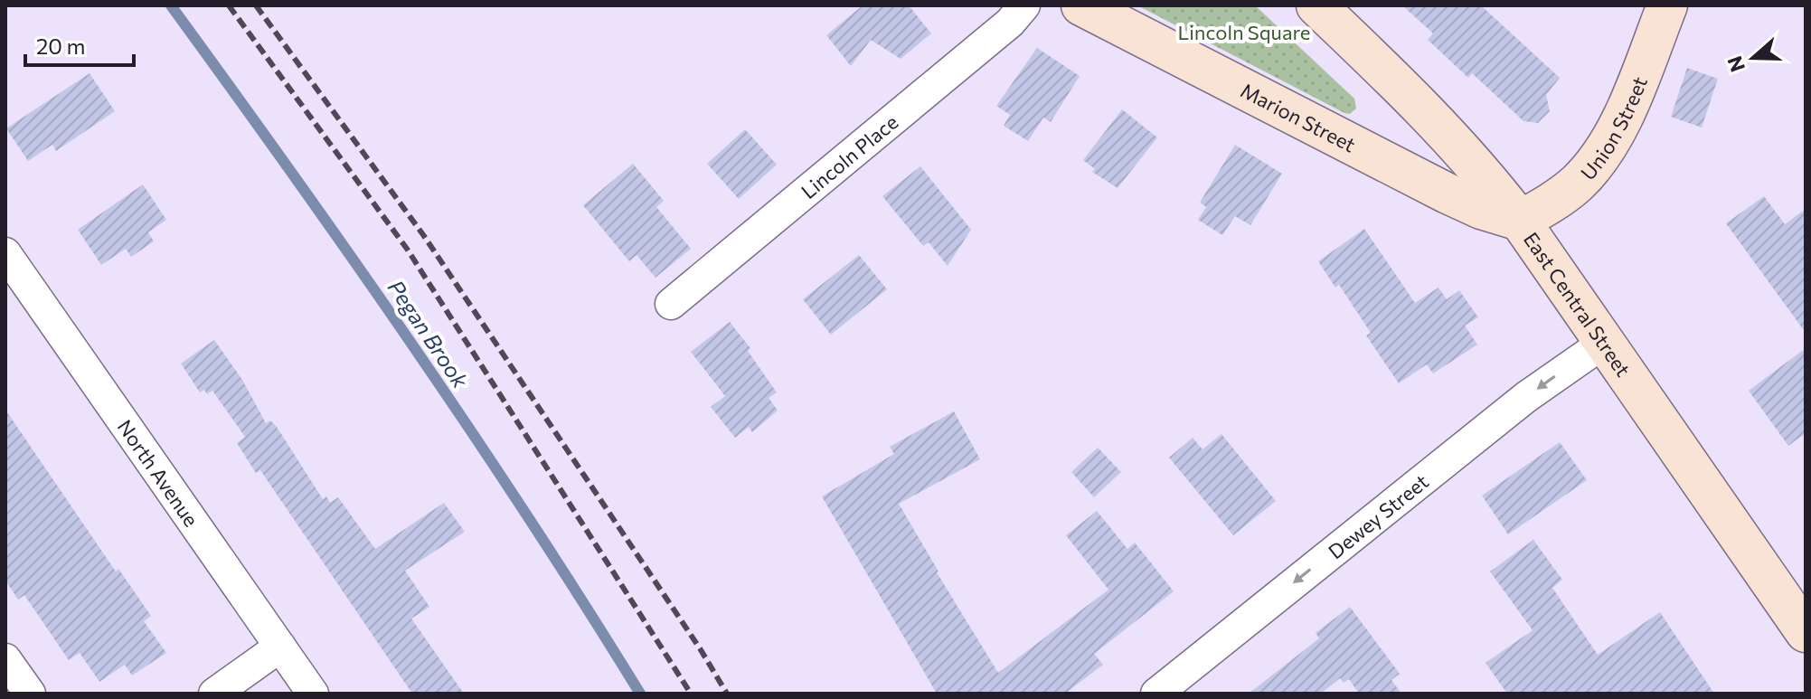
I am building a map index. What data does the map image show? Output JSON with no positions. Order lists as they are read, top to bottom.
{
  "streets": {
    "main road": ["Marion Street", "Union Street", "East Central Street"],
    "street": ["Lincoln Place", "North Avenue", "Dewey Street"]
  },
  "crossings": [
    ["Marion Street", "Union Street"],
    ["Marion Street", "East Central Street"],
    ["Union Street", "East Central Street"],
    ["East Central Street", "Dewey Street"]
  ],
  "one_way": ["Dewey Street"],
  "water": ["Pegan Brook"],
  "parks": ["Lincoln Square"],
  "scale_bar": "20 m",
  "north": "left"
}
